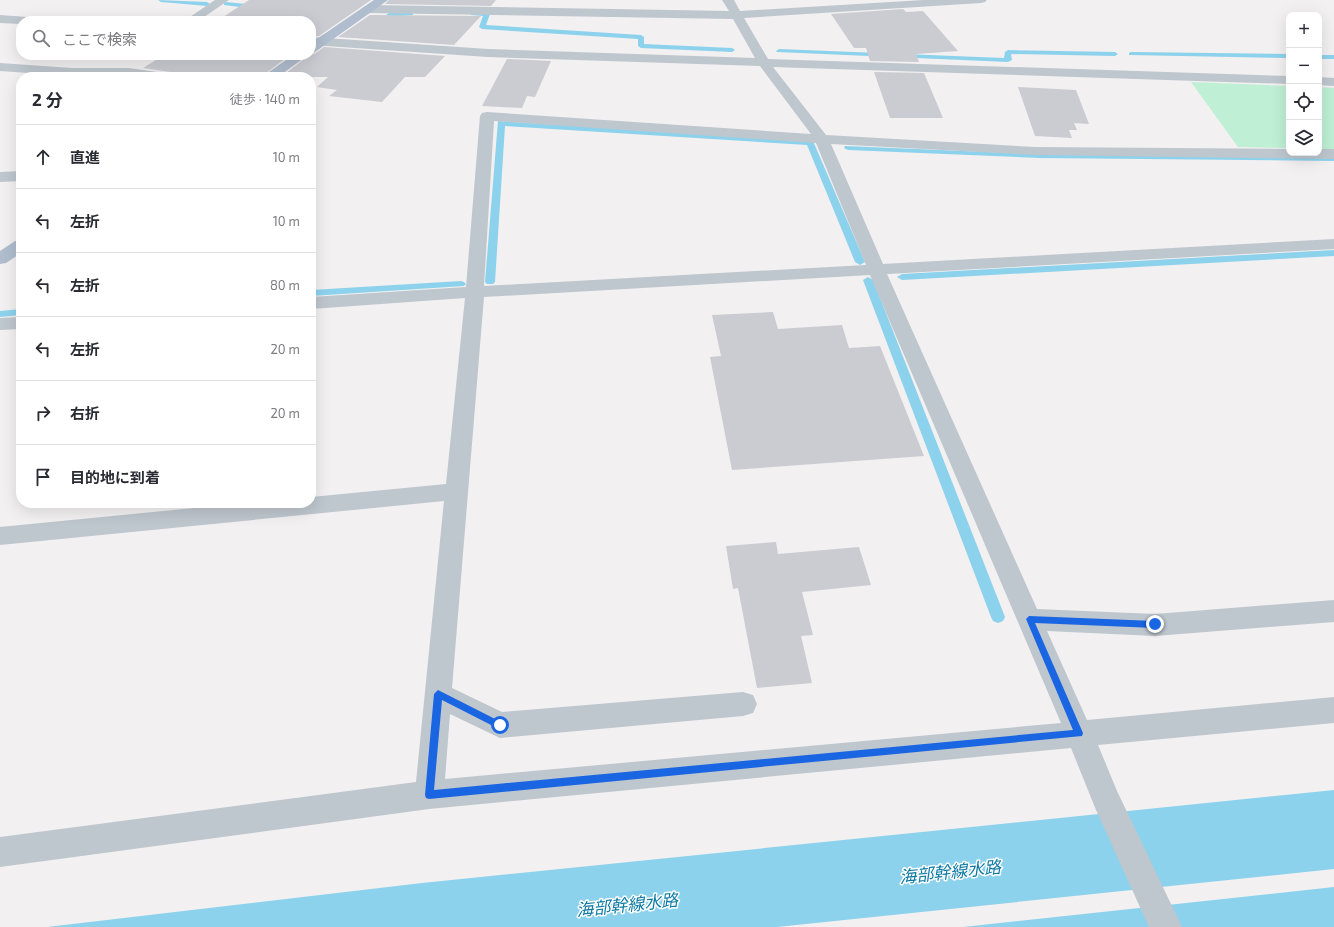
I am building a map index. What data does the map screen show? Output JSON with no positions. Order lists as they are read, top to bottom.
{
  "water": ["海部幹線水路"],
  "page": {
    "map_buttons": ["+", "−"],
    "search": "ここで検索",
    "heading": ["2 分", "徒歩 · 140 m"],
    "list": [
      ["直進", "10 m"],
      ["左折", "10 m"],
      ["左折", "80 m"],
      ["左折", "20 m"],
      ["右折", "20 m"],
      "目的地に到着"
    ]
  }
}
